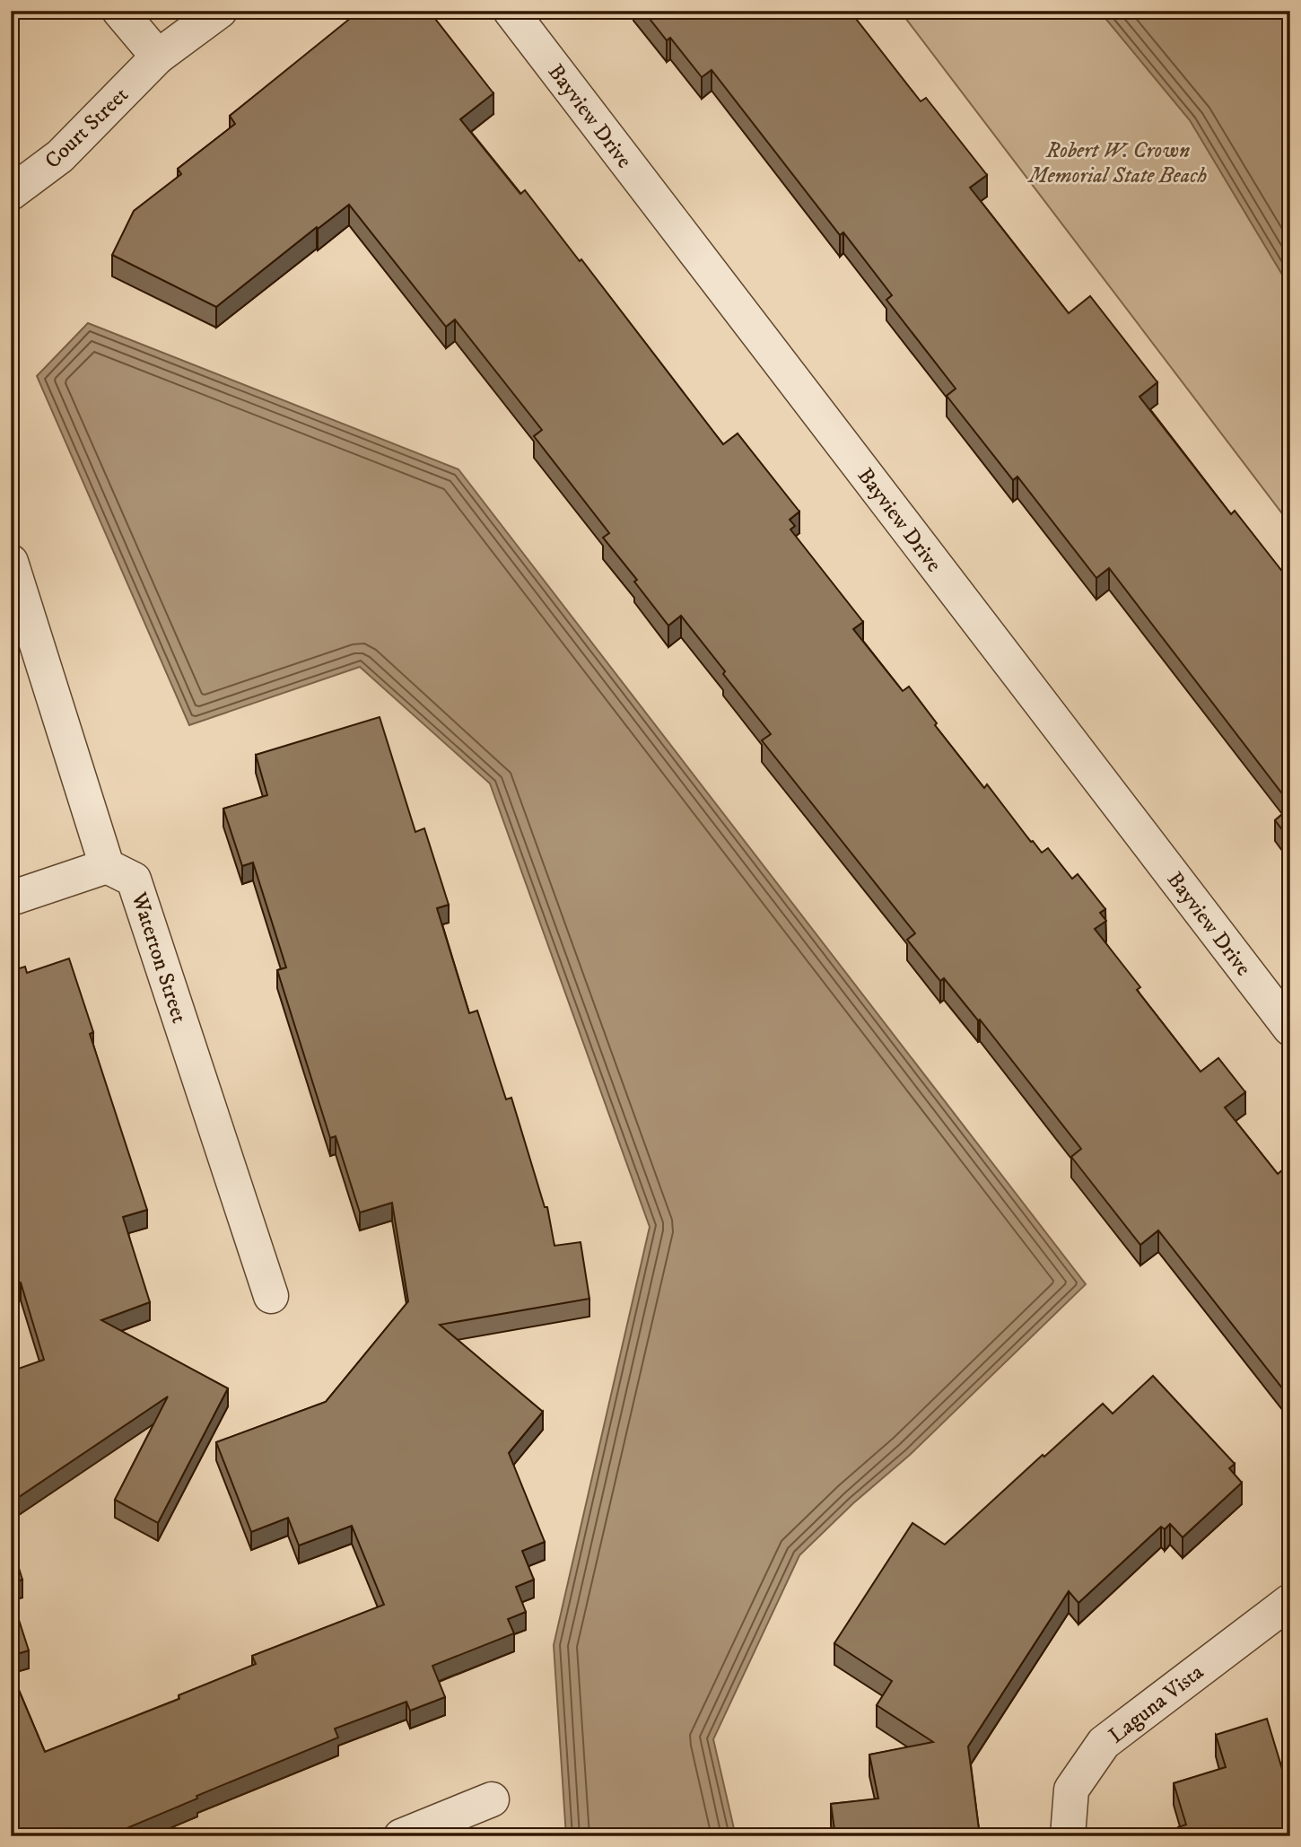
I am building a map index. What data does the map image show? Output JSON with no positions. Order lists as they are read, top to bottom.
{
  "streets": {
    "street": [
      "Bayview Drive",
      "Court Street",
      "Waterton Street",
      "Laguna Vista"
    ]
  },
  "parks": ["Robert W. Crown Memorial State Beach"]
}
